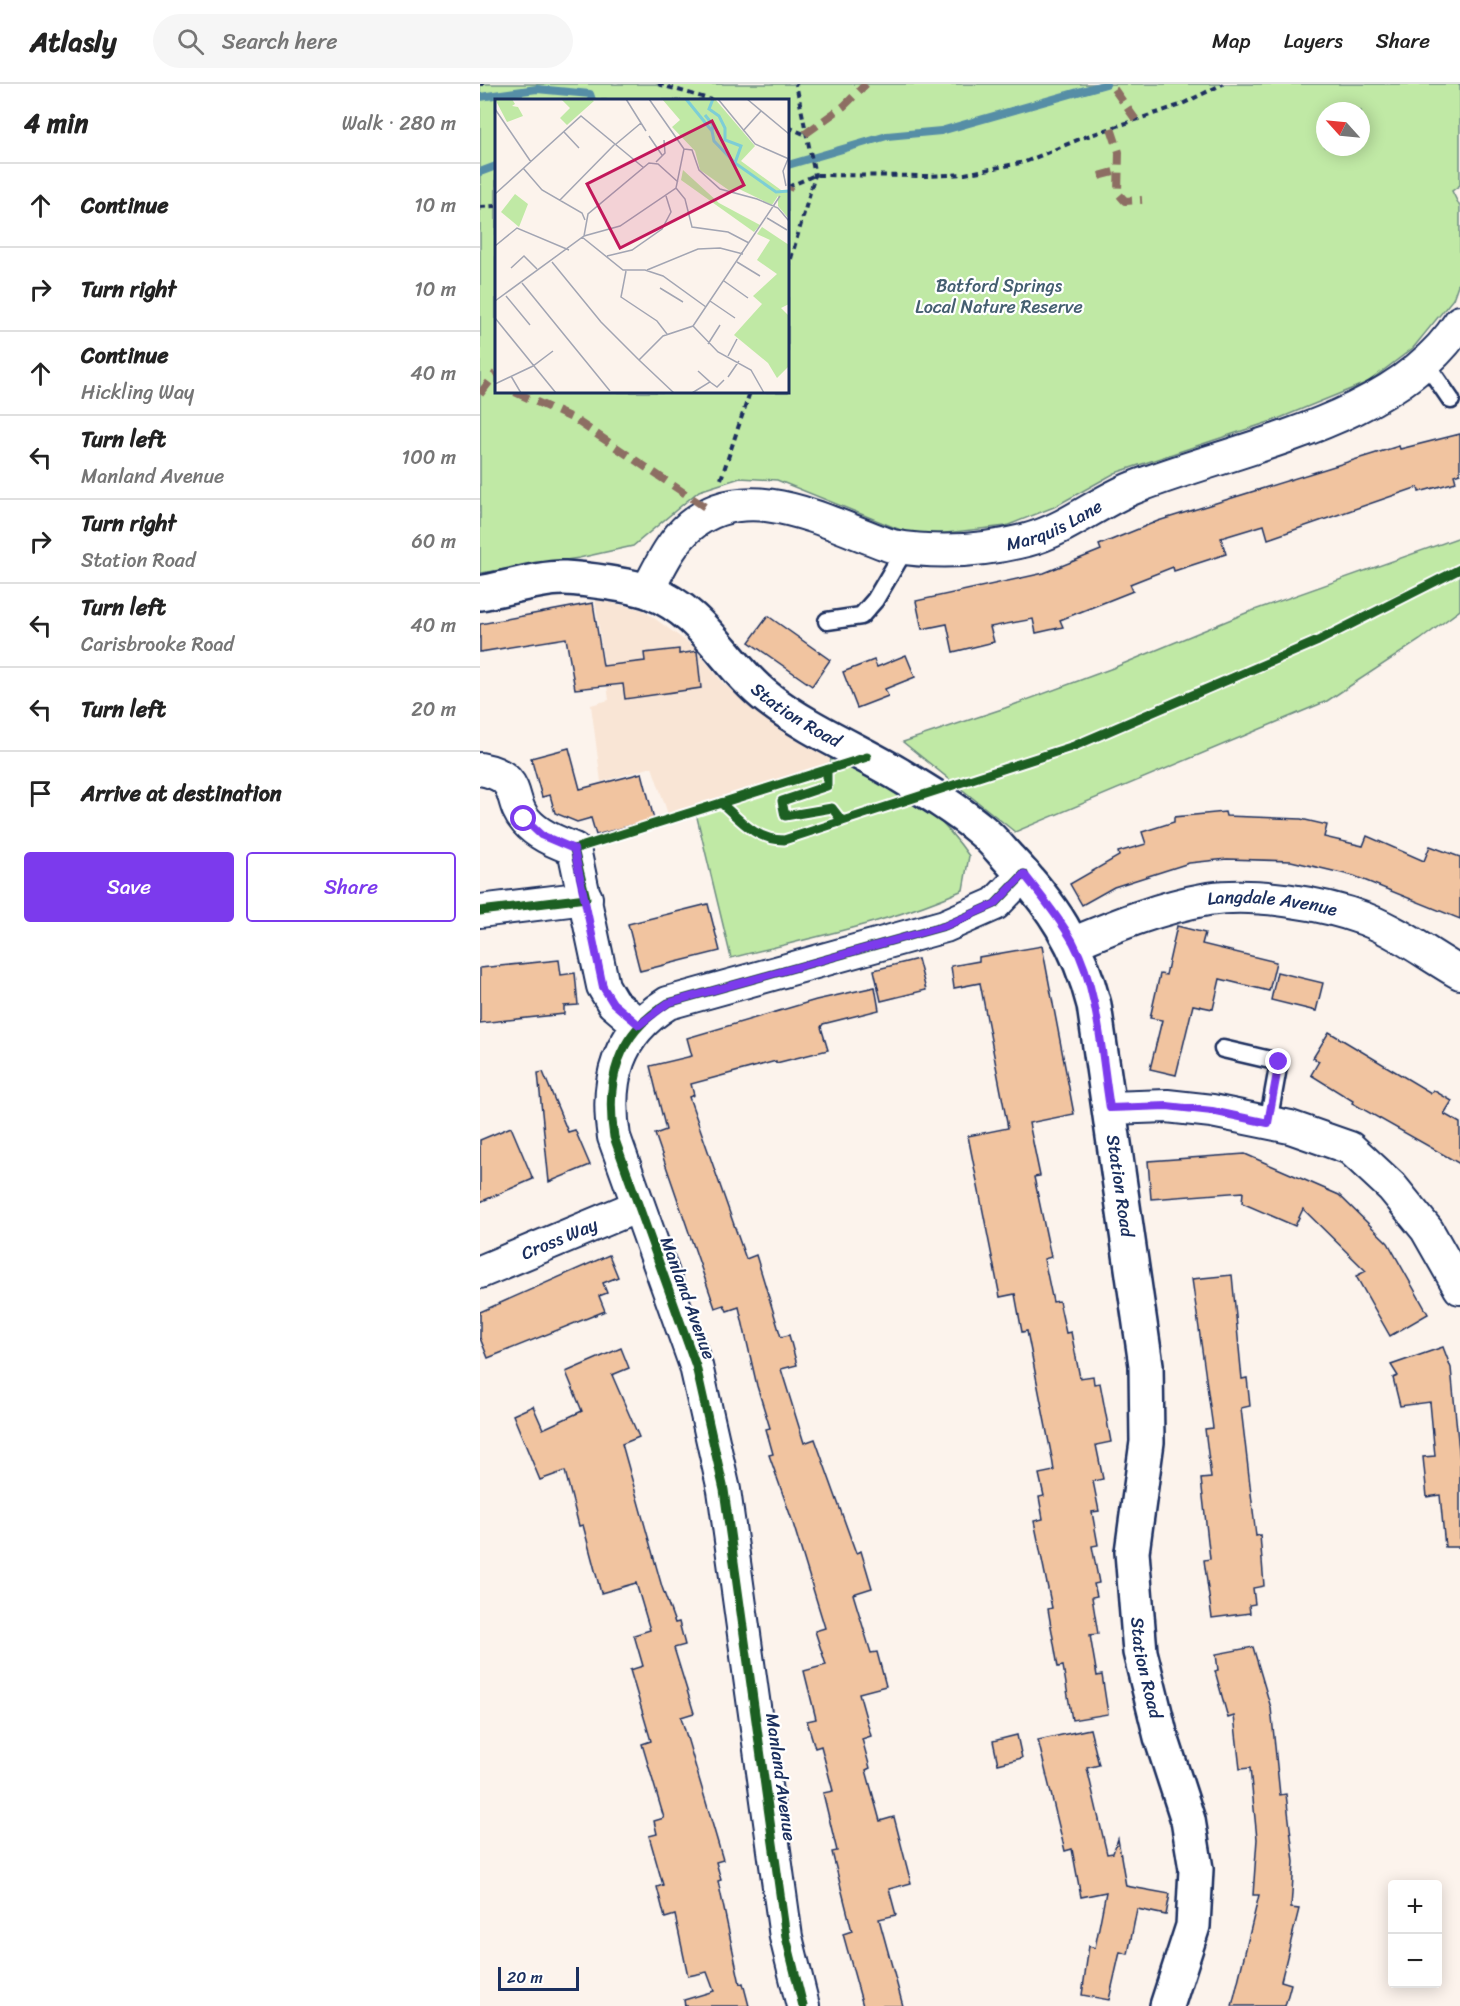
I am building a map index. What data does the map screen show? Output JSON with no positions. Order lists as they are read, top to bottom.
{
  "streets": {
    "main road": ["Station Road"],
    "street": [
      "Marquis Lane",
      "Langdale Avenue",
      "Cross Way",
      "Manland Avenue"
    ]
  },
  "crossings": [
    ["Marquis Lane", "Station Road"],
    ["Station Road", "Langdale Avenue"],
    ["Station Road", "Manland Avenue"],
    ["Cross Way", "Manland Avenue"]
  ],
  "parks": ["Batford Springs Local Nature Reserve"],
  "scale_bar": "20 m",
  "north": "top left",
  "page": {
    "header": "Atlasly",
    "search": "Search here",
    "nav": ["Map", "Layers", "Share"],
    "heading": ["4 min", "Walk · 280 m"],
    "list": [
      ["Continue", "10 m"],
      ["Turn right", "10 m"],
      ["Continue", "Hickling Way", "40 m"],
      ["Turn left", "Manland Avenue", "100 m"],
      ["Turn right", "Station Road", "60 m"],
      ["Turn left", "Carisbrooke Road", "40 m"],
      ["Turn left", "20 m"],
      "Arrive at destination"
    ],
    "buttons": ["Save", "Share"],
    "map_buttons": ["+", "−"],
    "scale": "20 m"
  }
}
